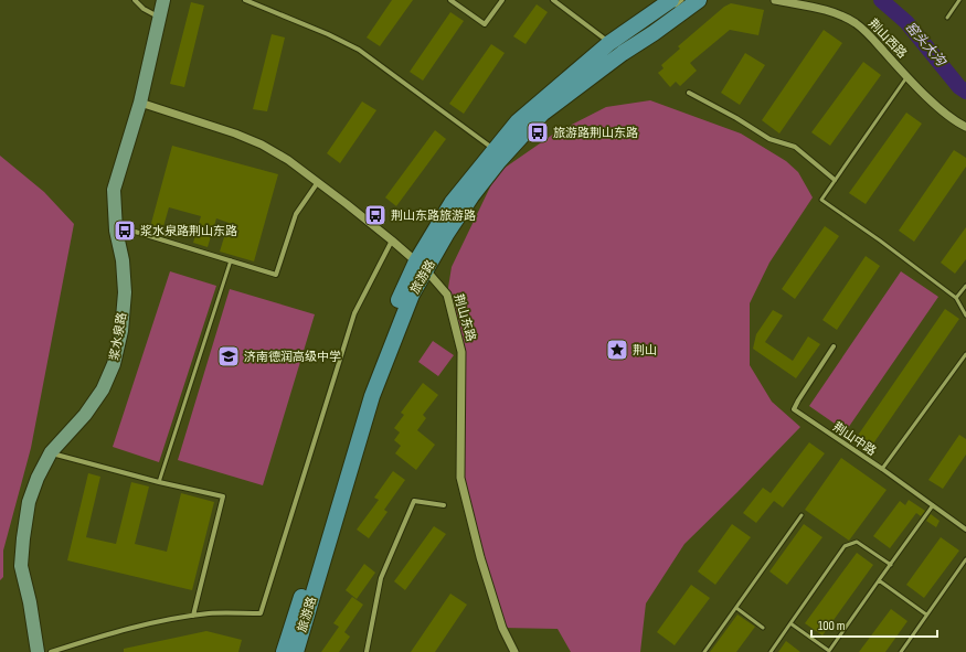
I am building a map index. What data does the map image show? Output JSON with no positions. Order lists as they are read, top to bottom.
{
  "streets": {
    "main road": ["旅游路", "浆水泉路"],
    "street": ["荆山西路", "荆山东路", "荆山中路"]
  },
  "crossings": [
    ["旅游路", "荆山东路"],
    ["荆山东路", "浆水泉路"]
  ],
  "water": ["窑头大沟"],
  "places": {
    "bus stop": ["旅游路荆山东路", "荆山东路旅游路", "浆水泉路荆山东路"],
    "place": ["荆山"],
    "school or university": ["济南德润高级中学"]
  },
  "scale_bar": "100 m"
}
